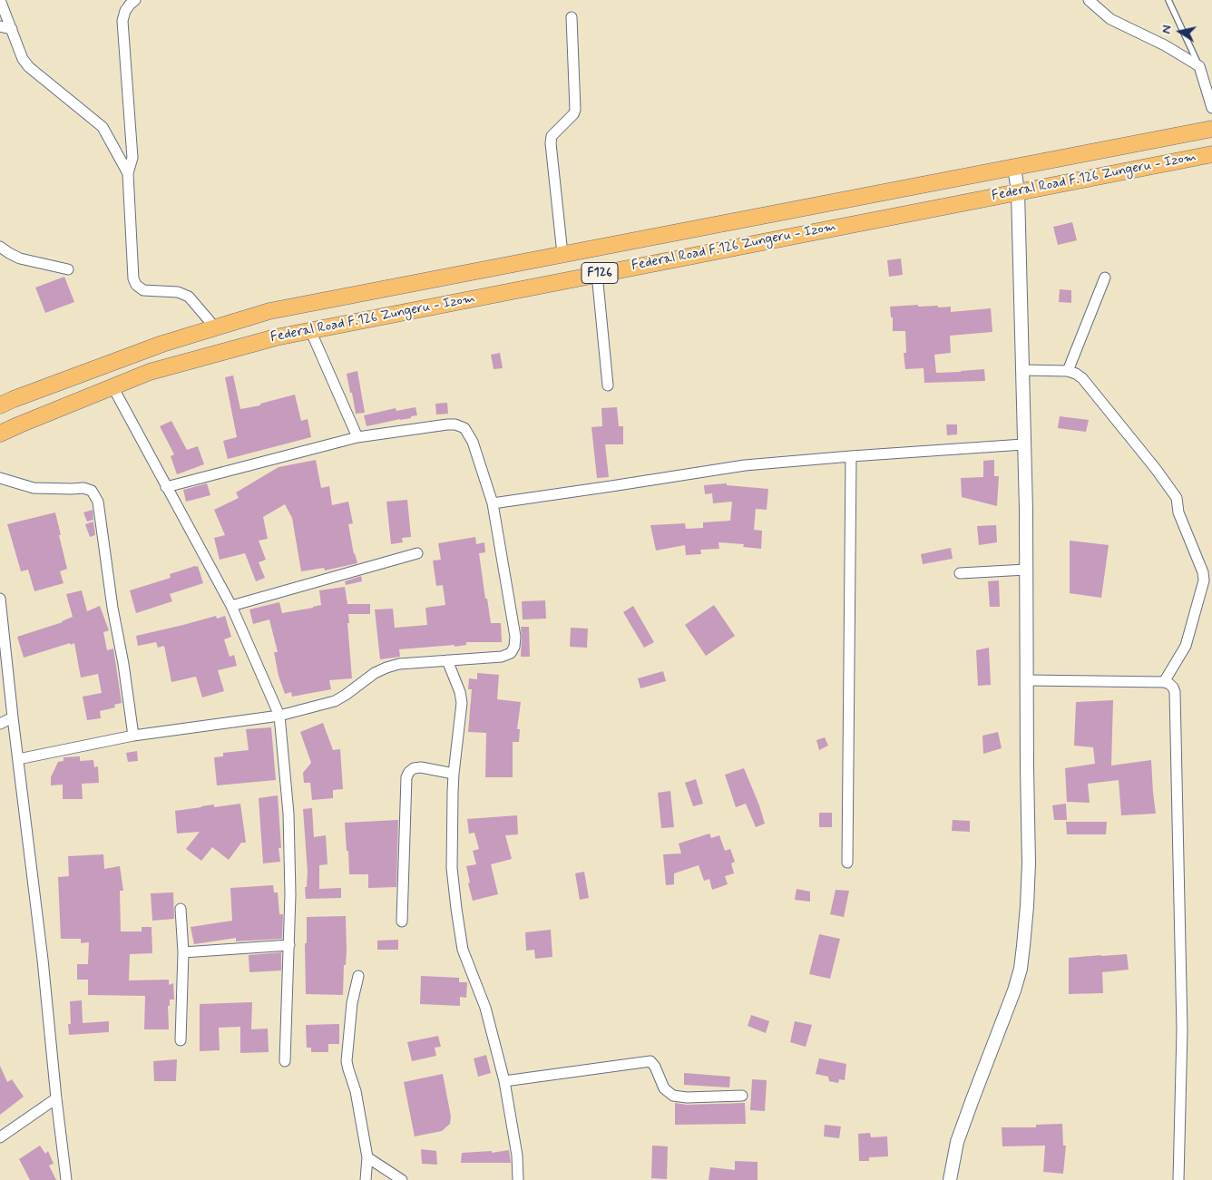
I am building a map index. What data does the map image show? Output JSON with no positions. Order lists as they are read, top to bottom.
{
  "streets": {
    "main road": ["Federal Road F.126 Zungeru - Izom", "F126"]
  },
  "north": "left"
}
